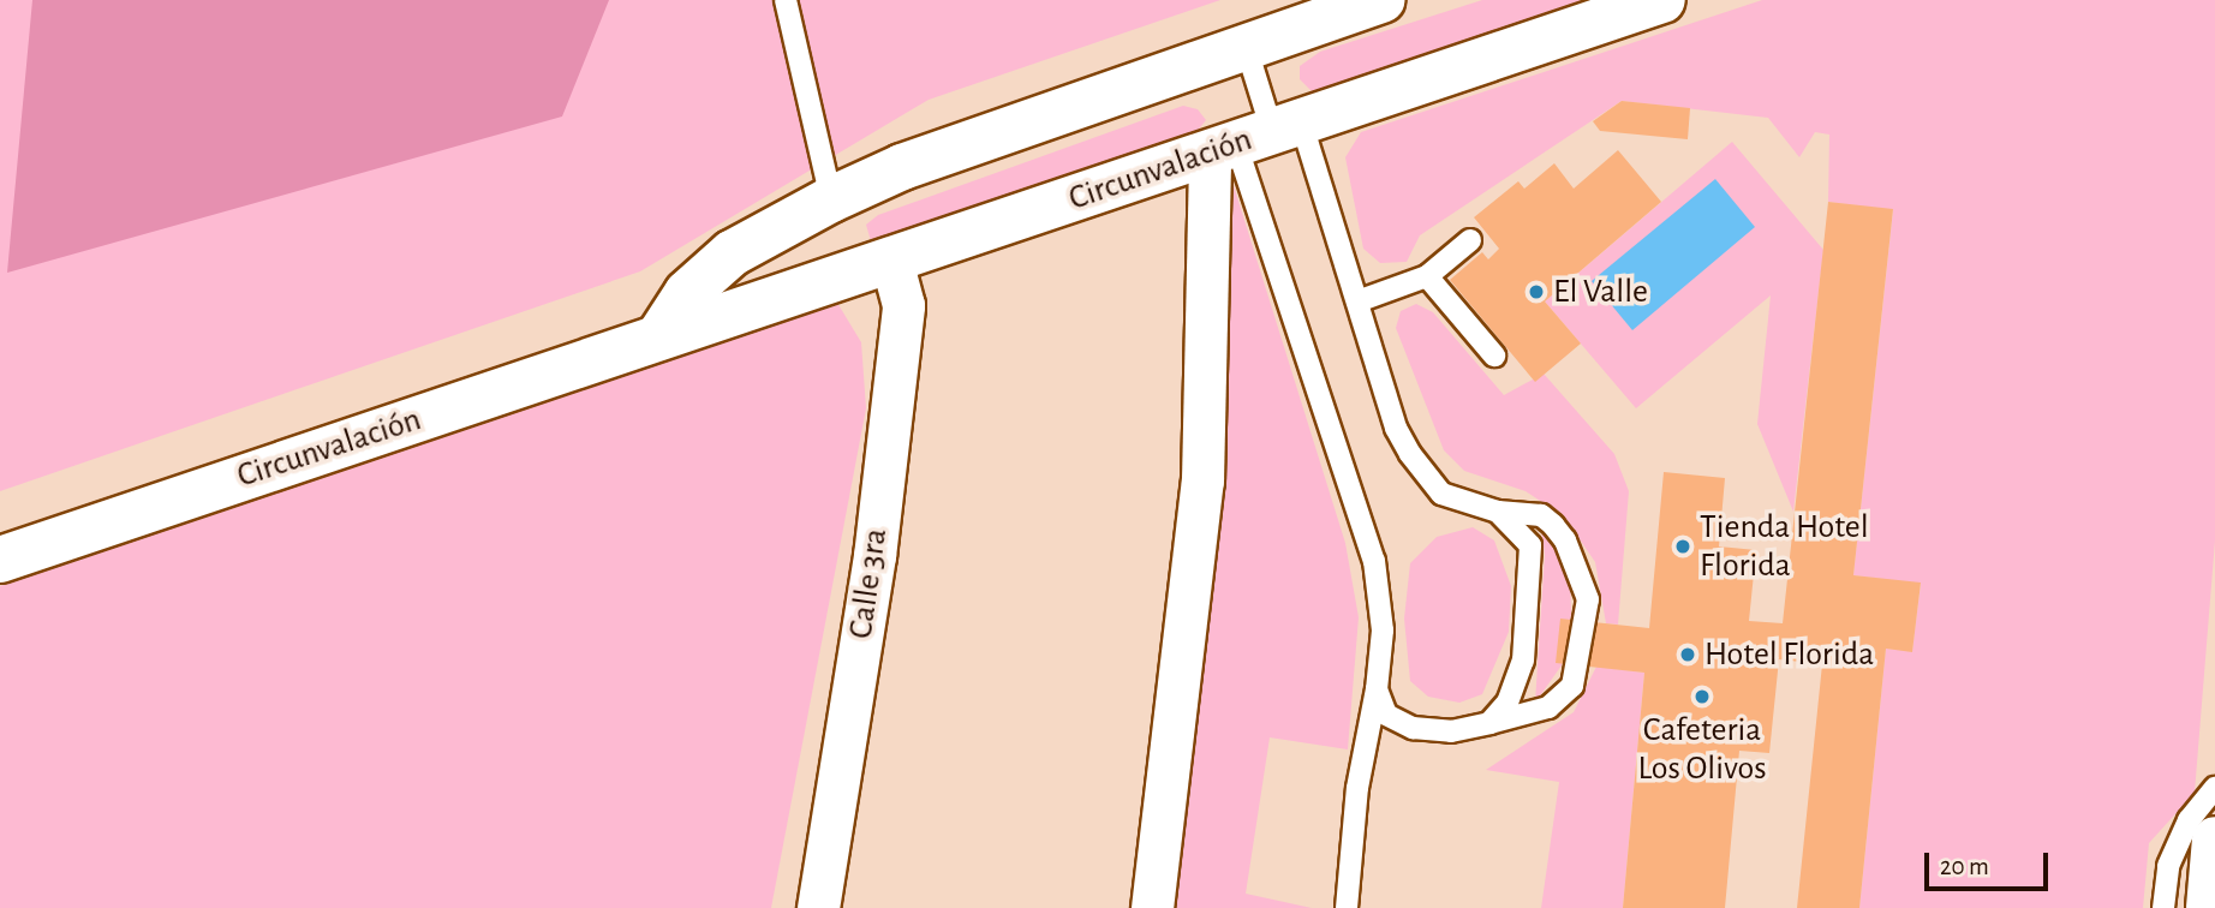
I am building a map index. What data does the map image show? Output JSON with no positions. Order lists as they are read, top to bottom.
{
  "streets": {
    "main road": ["Circunvalación"],
    "street": ["Calle 3ra"]
  },
  "crossings": [
    ["Circunvalación", "Calle 3ra"]
  ],
  "places": [
    "El Valle",
    "Tienda Hotel Florida",
    "Hotel Florida",
    "Cafeteria Los Olivos"
  ],
  "scale_bar": "20 m"
}
